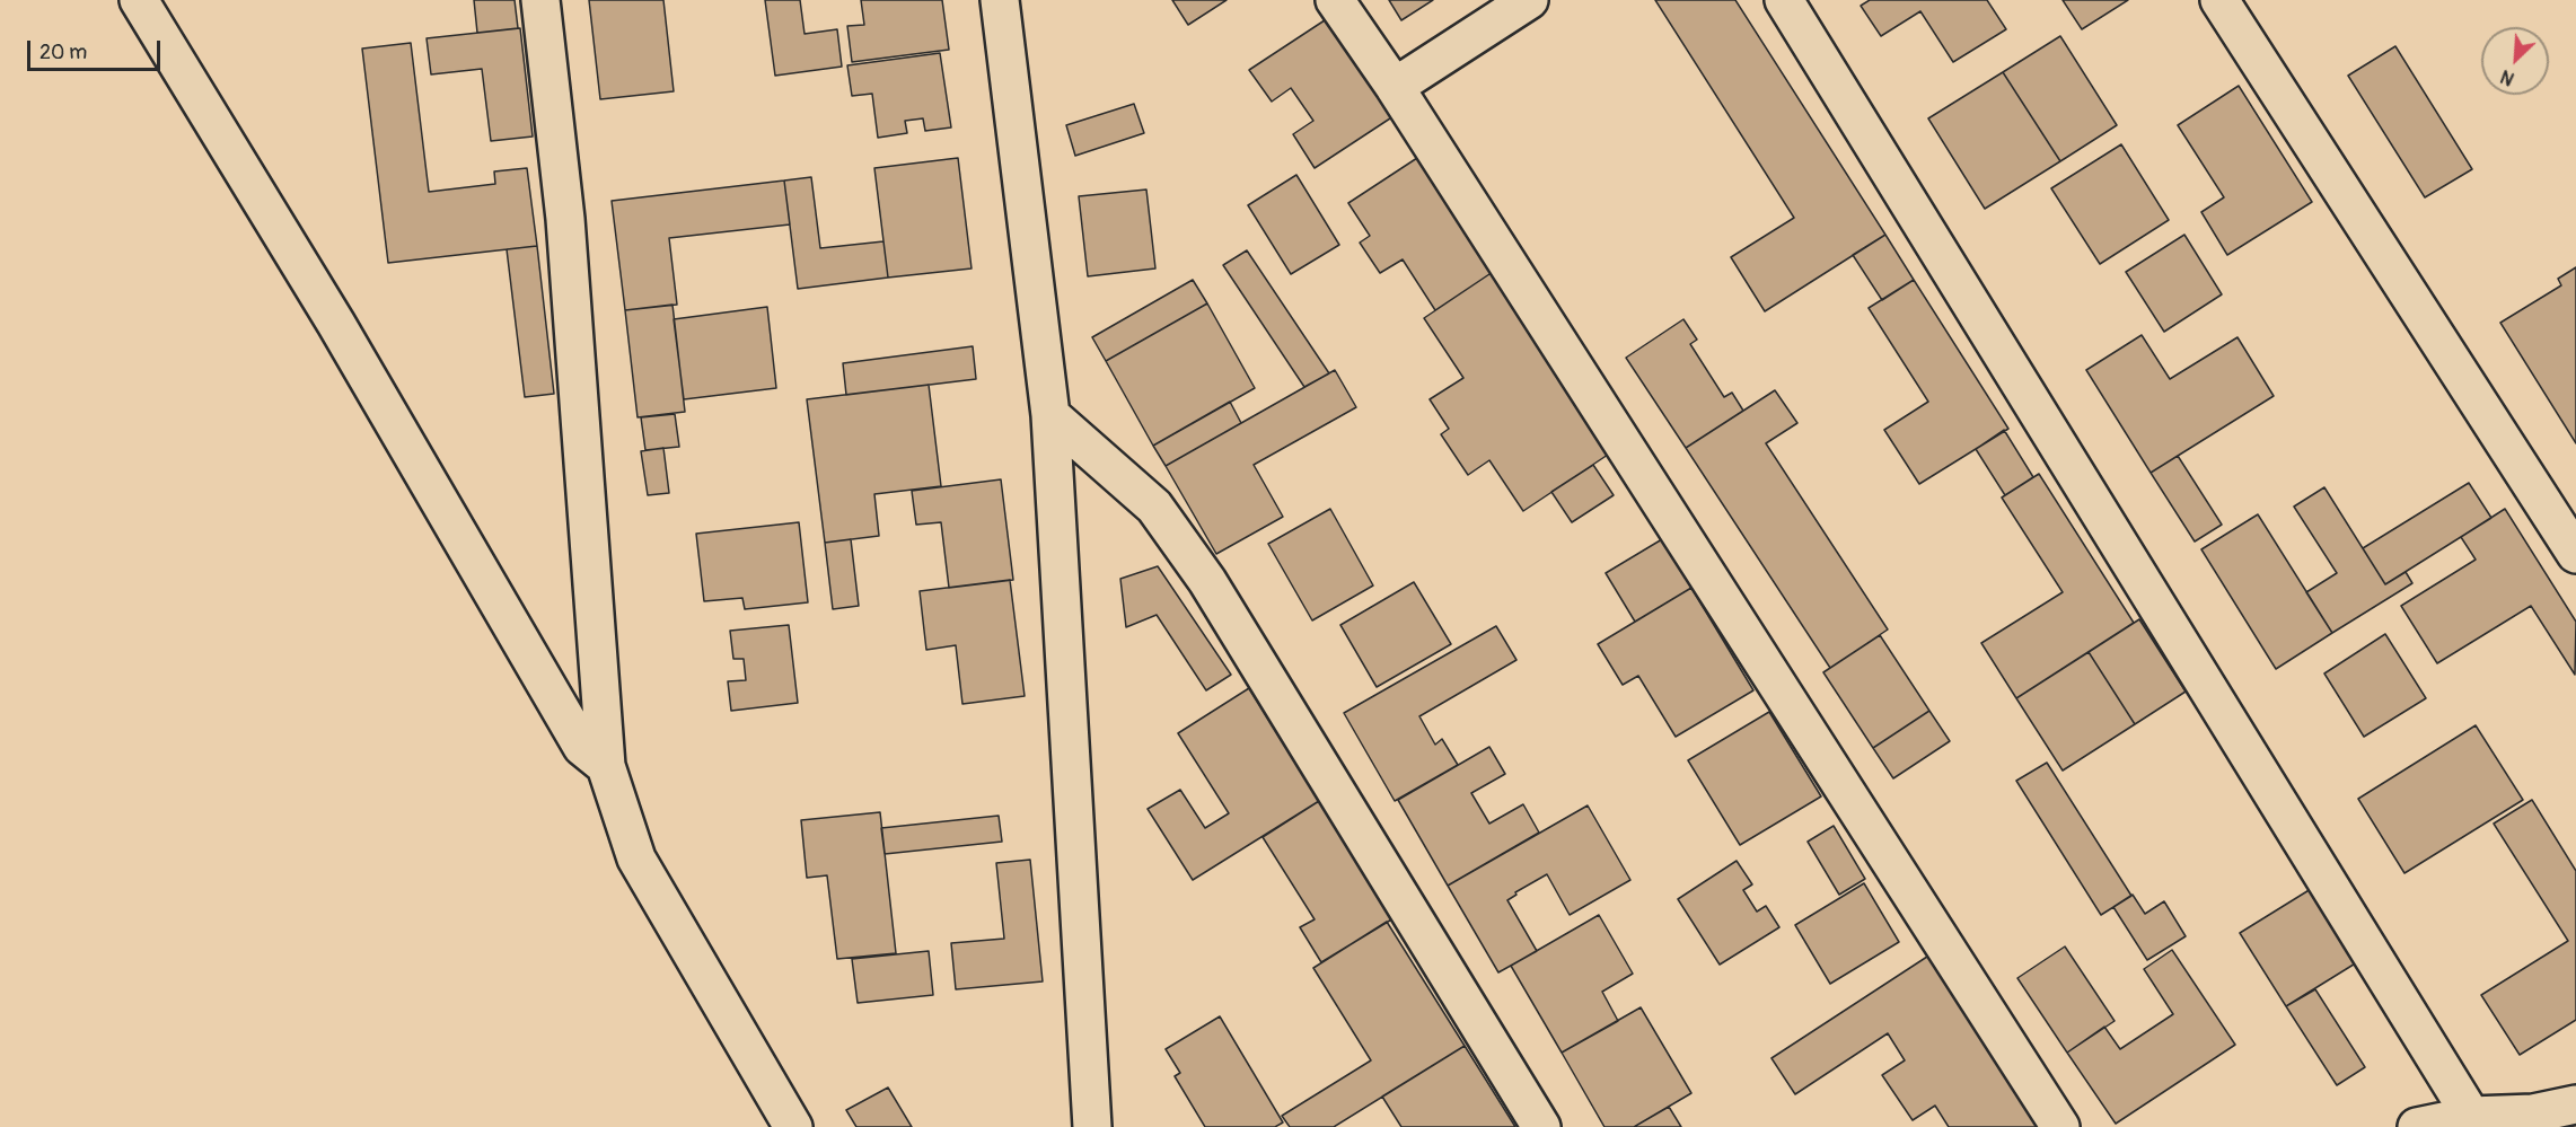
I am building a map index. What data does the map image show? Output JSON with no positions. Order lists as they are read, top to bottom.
{
  "scale_bar": "20 m",
  "north": "bottom left"
}
